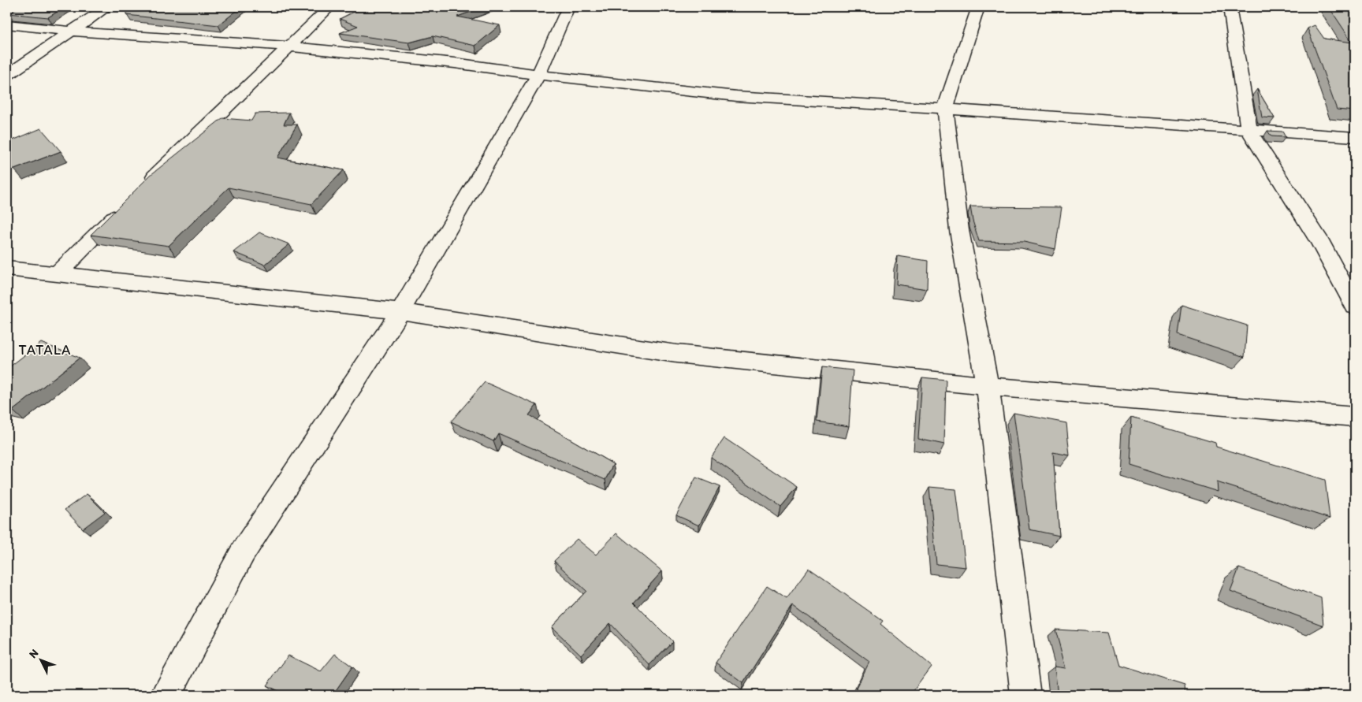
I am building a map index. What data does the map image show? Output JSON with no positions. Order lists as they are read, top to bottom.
{
  "districts": ["TATALA"],
  "north": "top left"
}
